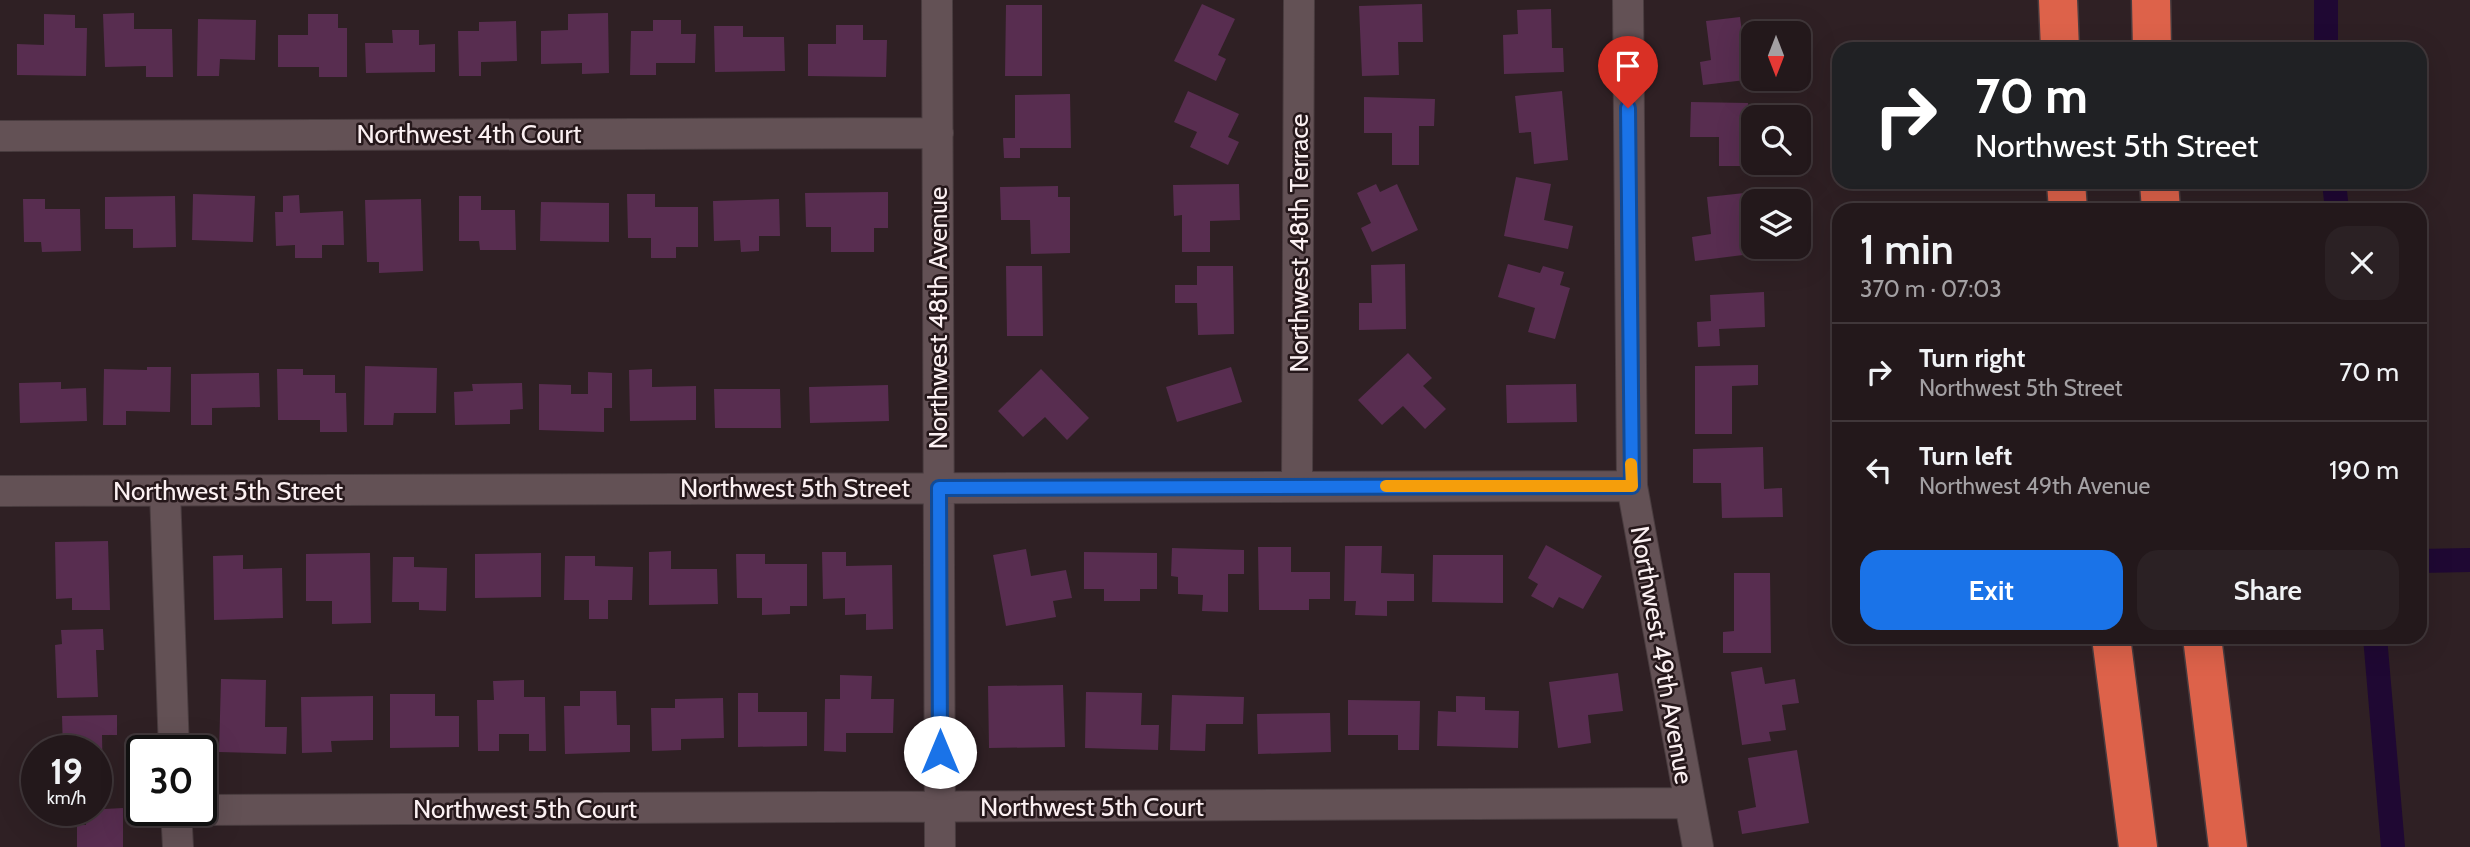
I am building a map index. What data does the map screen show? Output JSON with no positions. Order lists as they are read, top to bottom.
{
  "streets": {
    "street": [
      "Northwest 4th Court",
      "Northwest 48th Terrace",
      "Northwest 48th Avenue",
      "Northwest 5th Street",
      "Northwest 49th Avenue",
      "Northwest 5th Court"
    ]
  },
  "crossings": [
    ["Northwest 4th Court", "Northwest 48th Avenue"],
    ["Northwest 48th Terrace", "Northwest 5th Street"],
    ["Northwest 48th Avenue", "Northwest 5th Street"],
    ["Northwest 48th Avenue", "Northwest 5th Court"],
    ["Northwest 5th Street", "Northwest 49th Avenue"],
    ["Northwest 49th Avenue", "Northwest 5th Court"]
  ],
  "north": "bottom",
  "page": {
    "turn": ["70 m", "Northwest 5th Street"],
    "heading": ["1 min", "370 m · 07:03"],
    "list": [
      {
        "name": "Turn right",
        "note": "Northwest 5th Street",
        "value": "70 m"
      },
      {
        "name": "Turn left",
        "note": "Northwest 49th Avenue",
        "value": "190 m"
      }
    ],
    "buttons": ["Exit", "Share"],
    "speed": "19 km/h",
    "limit": "30"
  }
}
